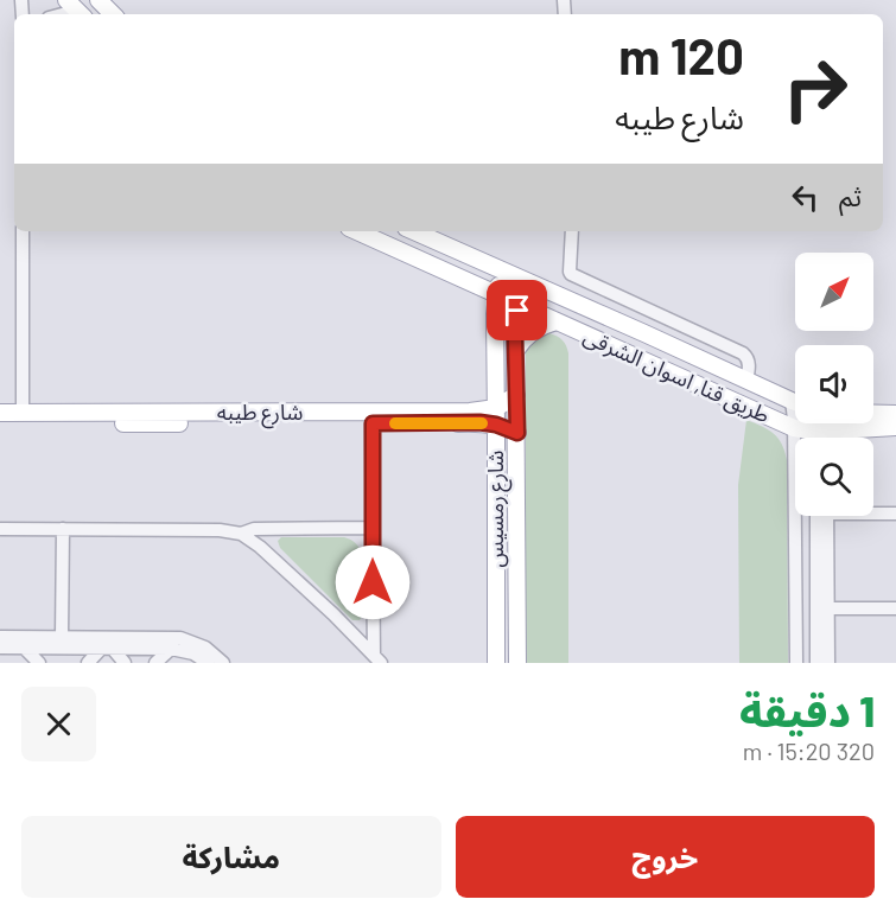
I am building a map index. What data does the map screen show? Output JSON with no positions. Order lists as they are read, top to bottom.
{
  "streets": {
    "main road": ["طريق قنا, اسوان الشرقى", "شارع طيبه", "شارع رمسيس"]
  },
  "crossings": [
    ["طريق قنا, اسوان الشرقى", "شارع رمسيس"],
    ["شارع طيبه", "شارع رمسيس"]
  ],
  "north": "top right",
  "page": {
    "turn": ["120 m", "شارع طيبه"],
    "then": "ثم",
    "heading": ["1 دقيقة", "320 m · 15:20"],
    "buttons": ["خروج", "مشاركة"]
  }
}
